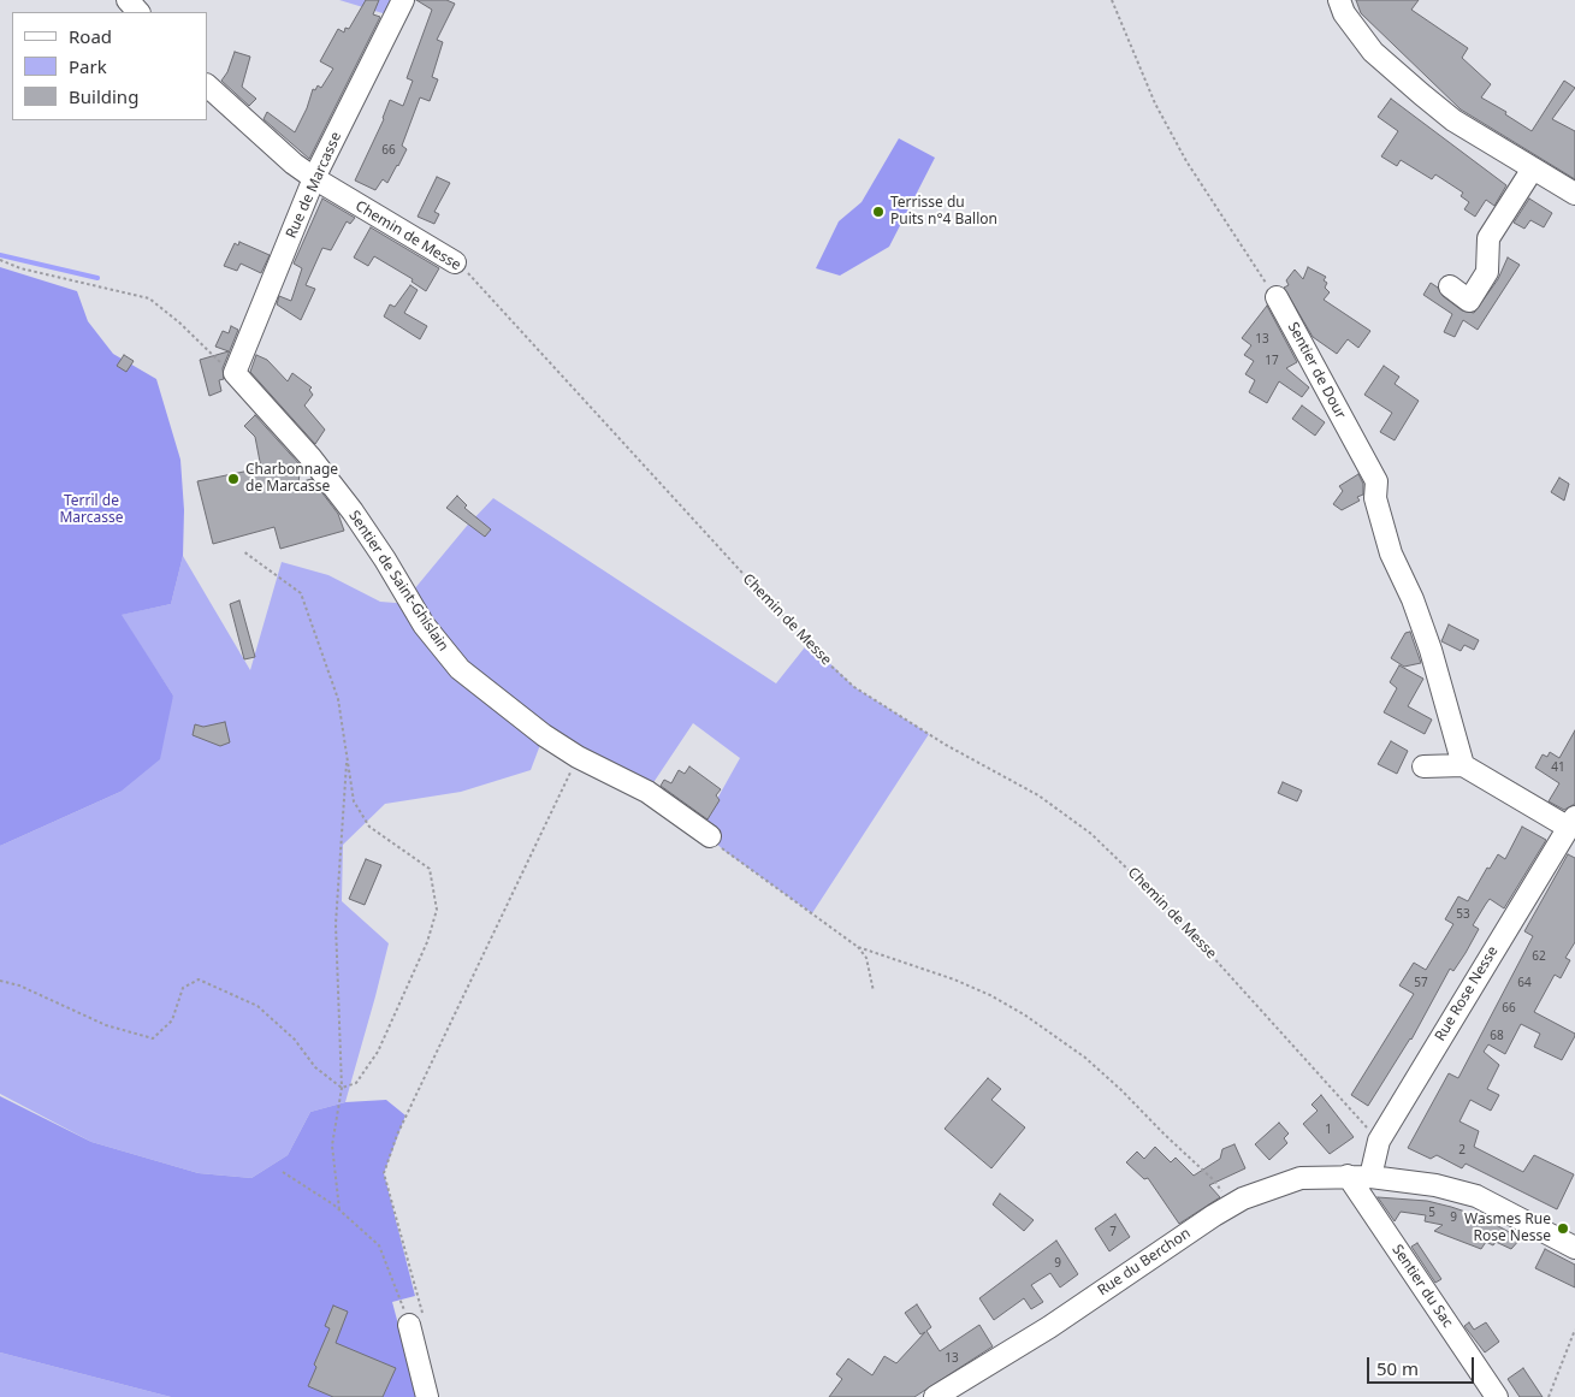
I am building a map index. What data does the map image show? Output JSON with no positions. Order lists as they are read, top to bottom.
{
  "streets": {
    "street": [
      "Rue de Marcasse",
      "Chemin de Messe",
      "Sentier de Dour",
      "Sentier de Saint-Ghislain",
      "Rue Rose Nesse",
      "Rue du Berchon",
      "Sentier du Sac"
    ]
  },
  "crossings": [
    ["Rue de Marcasse", "Chemin de Messe"],
    ["Rue de Marcasse", "Sentier de Saint-Ghislain"],
    ["Chemin de Messe", "Rue Rose Nesse"],
    ["Rue Rose Nesse", "Rue du Berchon"],
    ["Rue du Berchon", "Sentier du Sac"]
  ],
  "parks": ["Terril de Marcasse"],
  "places": ["Terrisse du Puits n°4 Ballon", "Charbonnage de Marcasse", "Wasmes Rue Rose Nesse"],
  "house_numbers": [
    "66",
    "13",
    "17",
    "41",
    "53",
    "62",
    "57",
    "64",
    "66",
    "68",
    "1",
    "2",
    "5",
    "9",
    "7",
    "9",
    "13"
  ],
  "legend": ["Road", "Park", "Building"],
  "scale_bar": "50 m"
}
